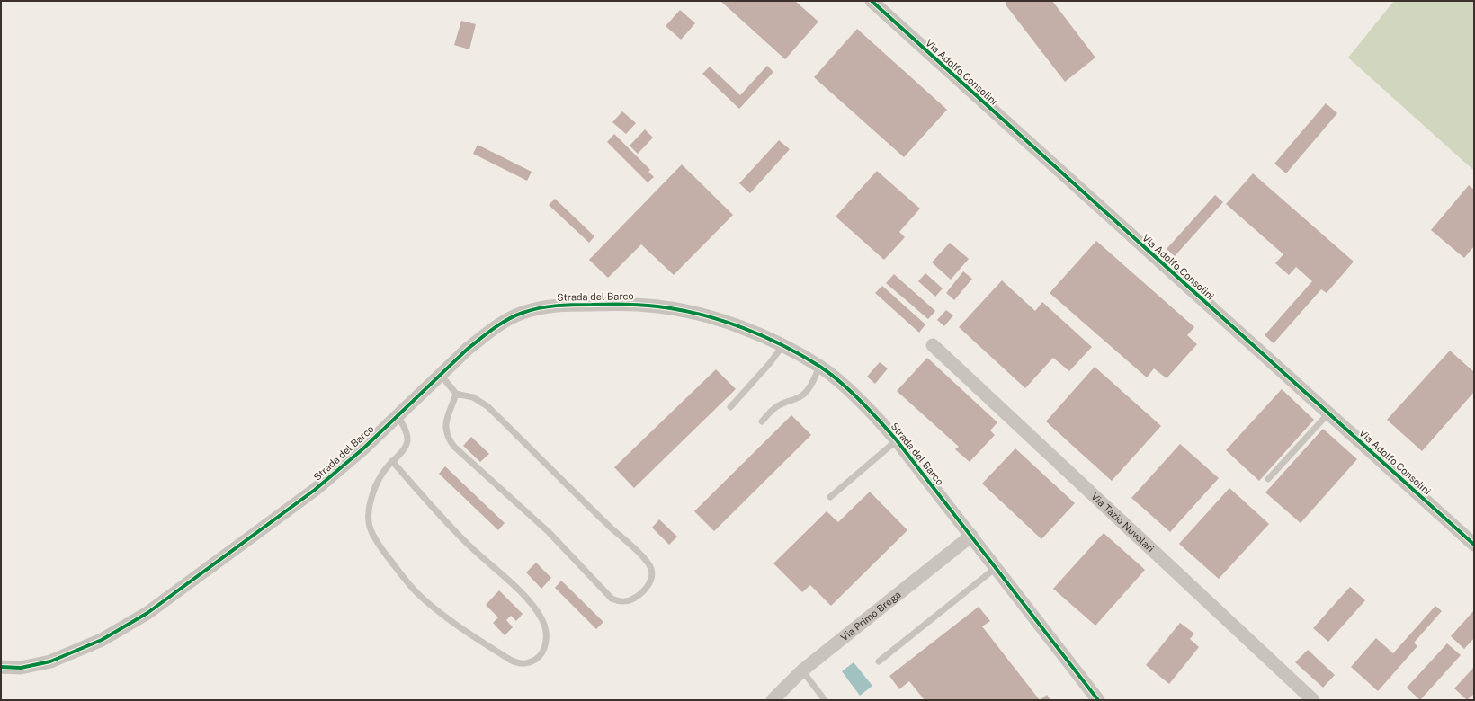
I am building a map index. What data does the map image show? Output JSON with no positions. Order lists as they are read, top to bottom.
{
  "streets": {
    "street": [
      "Via Adolfo Consolini",
      "Strada del Barco",
      "Via Tazio Nuvolari",
      "Via Primo Brega"
    ]
  },
  "crossings": [
    ["Strada del Barco", "Via Primo Brega"]
  ]
}
